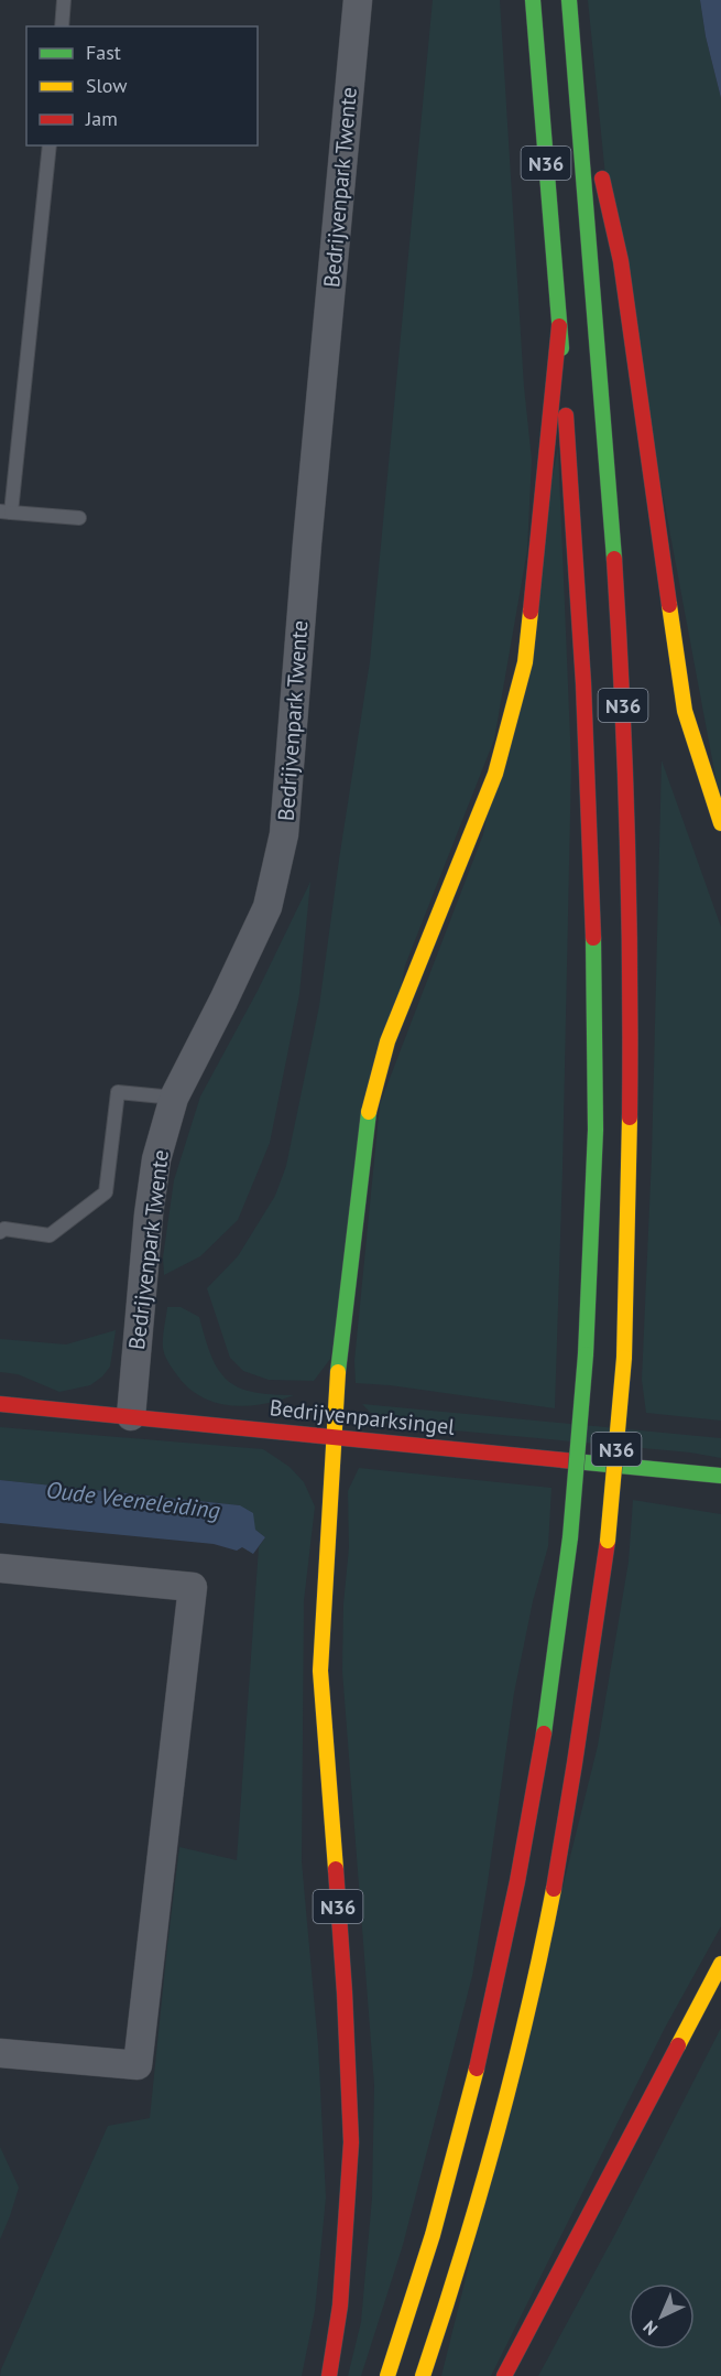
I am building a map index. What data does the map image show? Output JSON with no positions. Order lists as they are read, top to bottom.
{
  "streets": {
    "main road": ["N36", "Bedrijvenparksingel"],
    "street": ["Bedrijvenpark Twente"]
  },
  "crossings": [
    ["N36", "Bedrijvenparksingel"],
    ["Bedrijvenpark Twente", "Bedrijvenparksingel"]
  ],
  "water": ["Oude Veeneleiding"],
  "legend": ["Fast", "Slow", "Jam"],
  "north": "bottom left"
}
